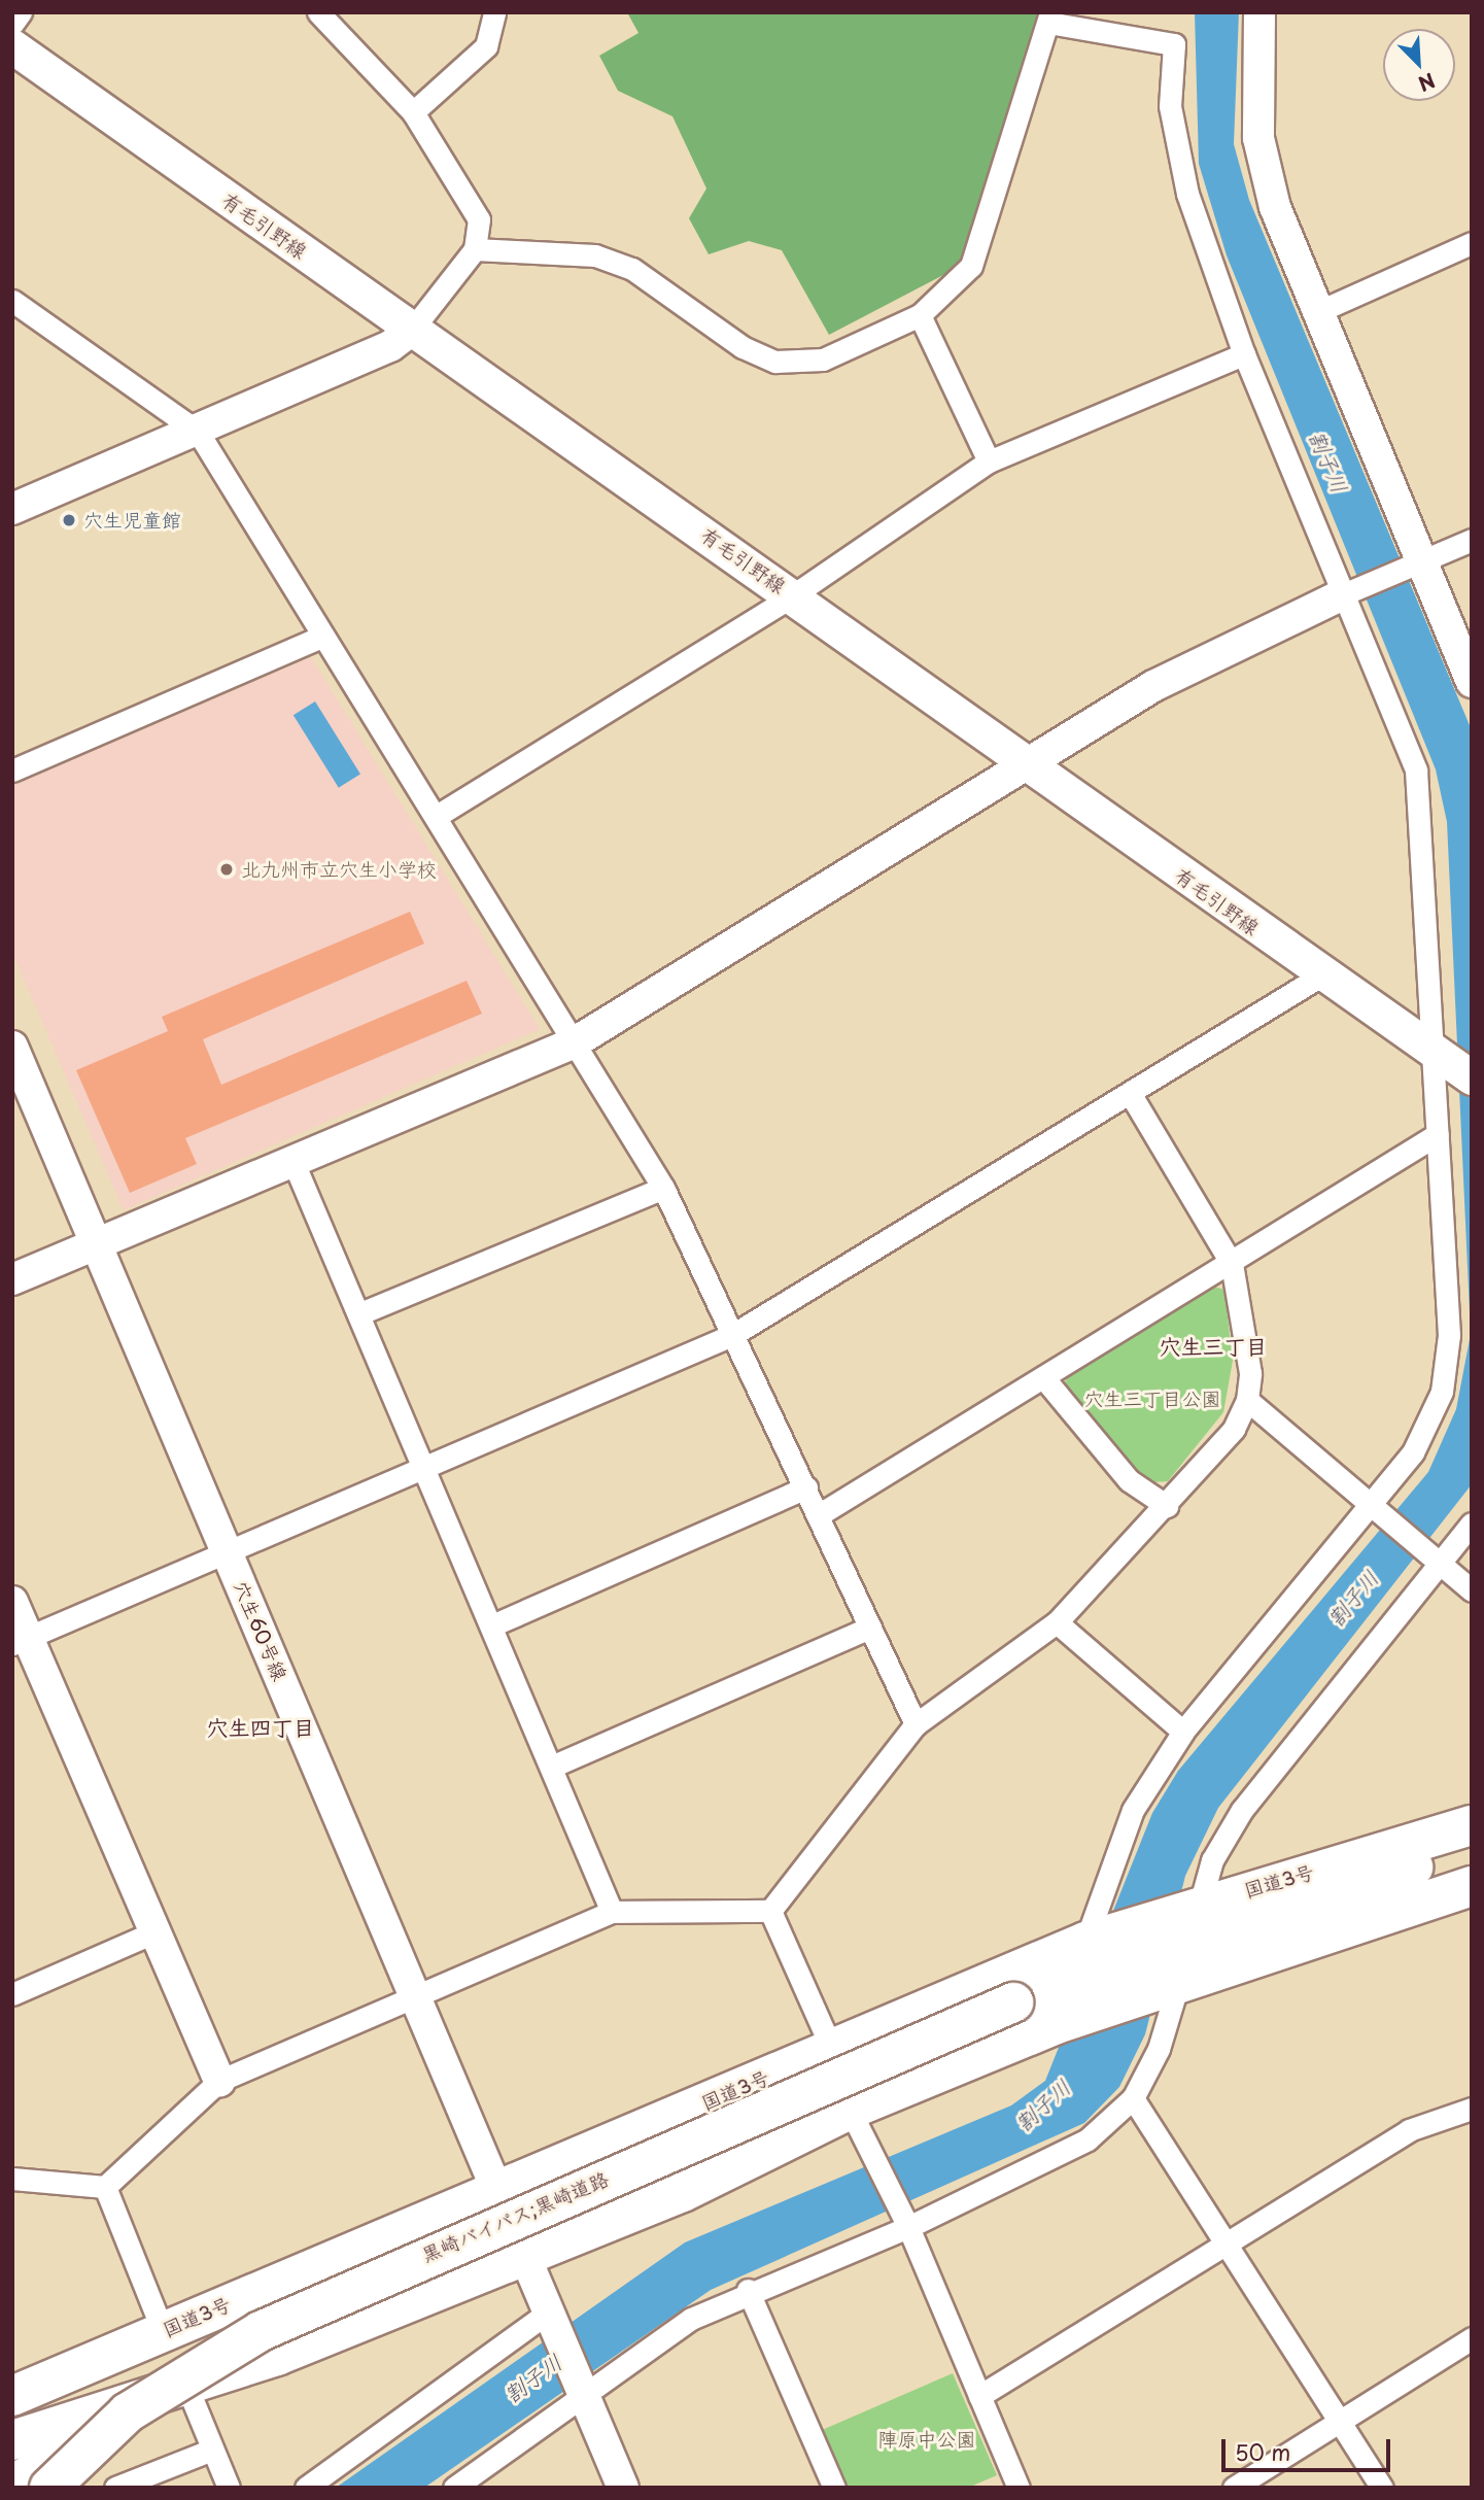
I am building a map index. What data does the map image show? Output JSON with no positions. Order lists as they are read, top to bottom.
{
  "streets": {
    "highway": ["国道3号", "黒崎バイパス;黒崎道路"],
    "main road": ["有毛引野線"],
    "street": ["穴生60号線"]
  },
  "crossings": [
    ["穴生60号線", "国道3号"]
  ],
  "districts": ["穴生三丁目", "穴生四丁目"],
  "water": ["割子川"],
  "parks": ["穴生三丁目公園", "陣原中公園"],
  "places": ["穴生児童館", "北九州市立穴生小学校"],
  "scale_bar": "50 m",
  "north": "bottom right"
}
